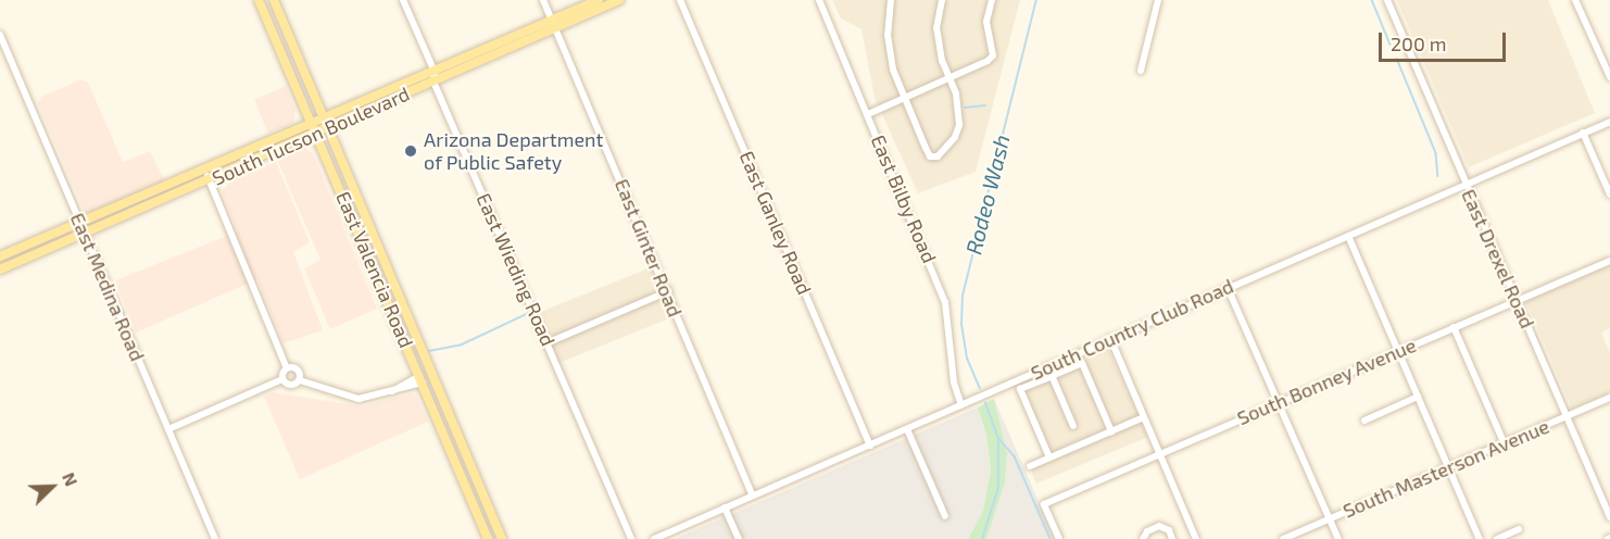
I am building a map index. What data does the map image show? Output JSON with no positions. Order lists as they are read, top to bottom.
{
  "streets": {
    "main road": ["South Tucson Boulevard", "East Valencia Road"],
    "street": [
      "East Bilby Road",
      "East Ganley Road",
      "East Ginter Road",
      "East Drexel Road",
      "East Wieding Road",
      "East Medina Road",
      "South Country Club Road",
      "South Bonney Avenue",
      "South Masterson Avenue"
    ]
  },
  "crossings": [
    ["South Tucson Boulevard", "East Ginter Road"],
    ["South Tucson Boulevard", "East Valencia Road"],
    ["South Tucson Boulevard", "East Wieding Road"],
    ["South Tucson Boulevard", "East Medina Road"],
    ["East Bilby Road", "South Country Club Road"],
    ["East Ganley Road", "South Country Club Road"],
    ["East Ginter Road", "South Country Club Road"],
    ["East Drexel Road", "South Country Club Road"],
    ["East Drexel Road", "South Bonney Avenue"],
    ["East Drexel Road", "South Masterson Avenue"]
  ],
  "water": ["Rodeo Wash"],
  "places": ["Arizona Department of Public Safety"],
  "scale_bar": "200 m",
  "north": "top right"
}
